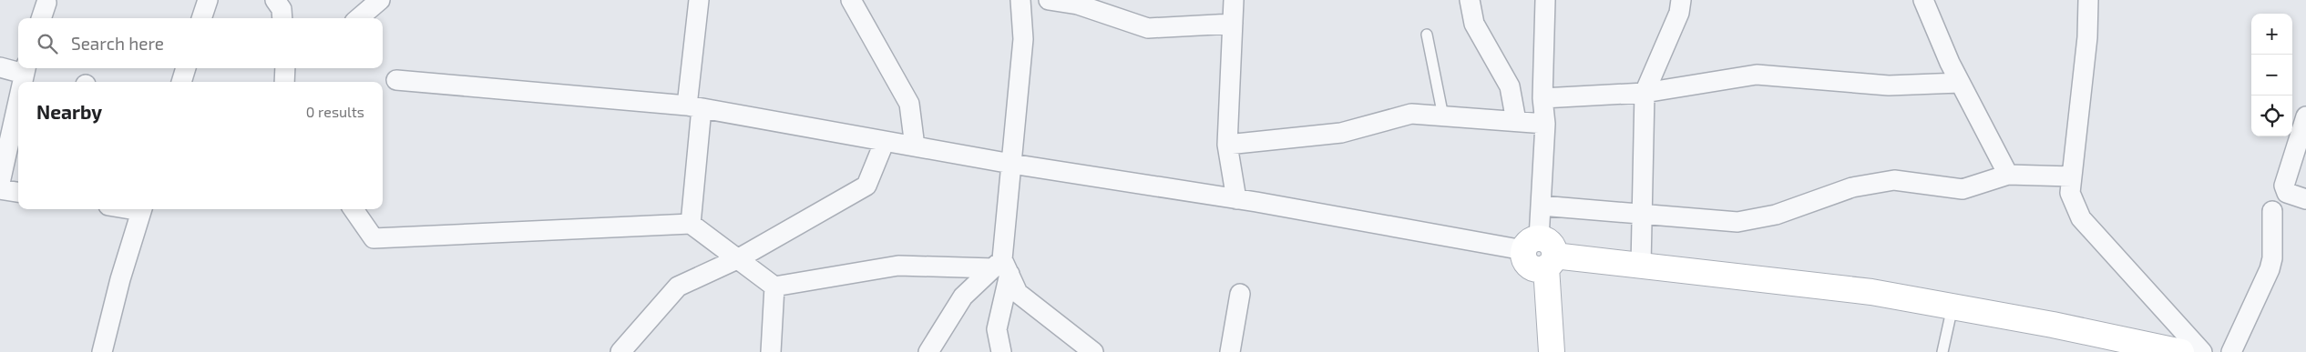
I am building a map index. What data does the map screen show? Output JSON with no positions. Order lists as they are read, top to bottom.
{
  "page": {
    "map_buttons": ["+", "−"],
    "search": "Search here",
    "heading": ["Nearby", "0 results"]
  }
}
